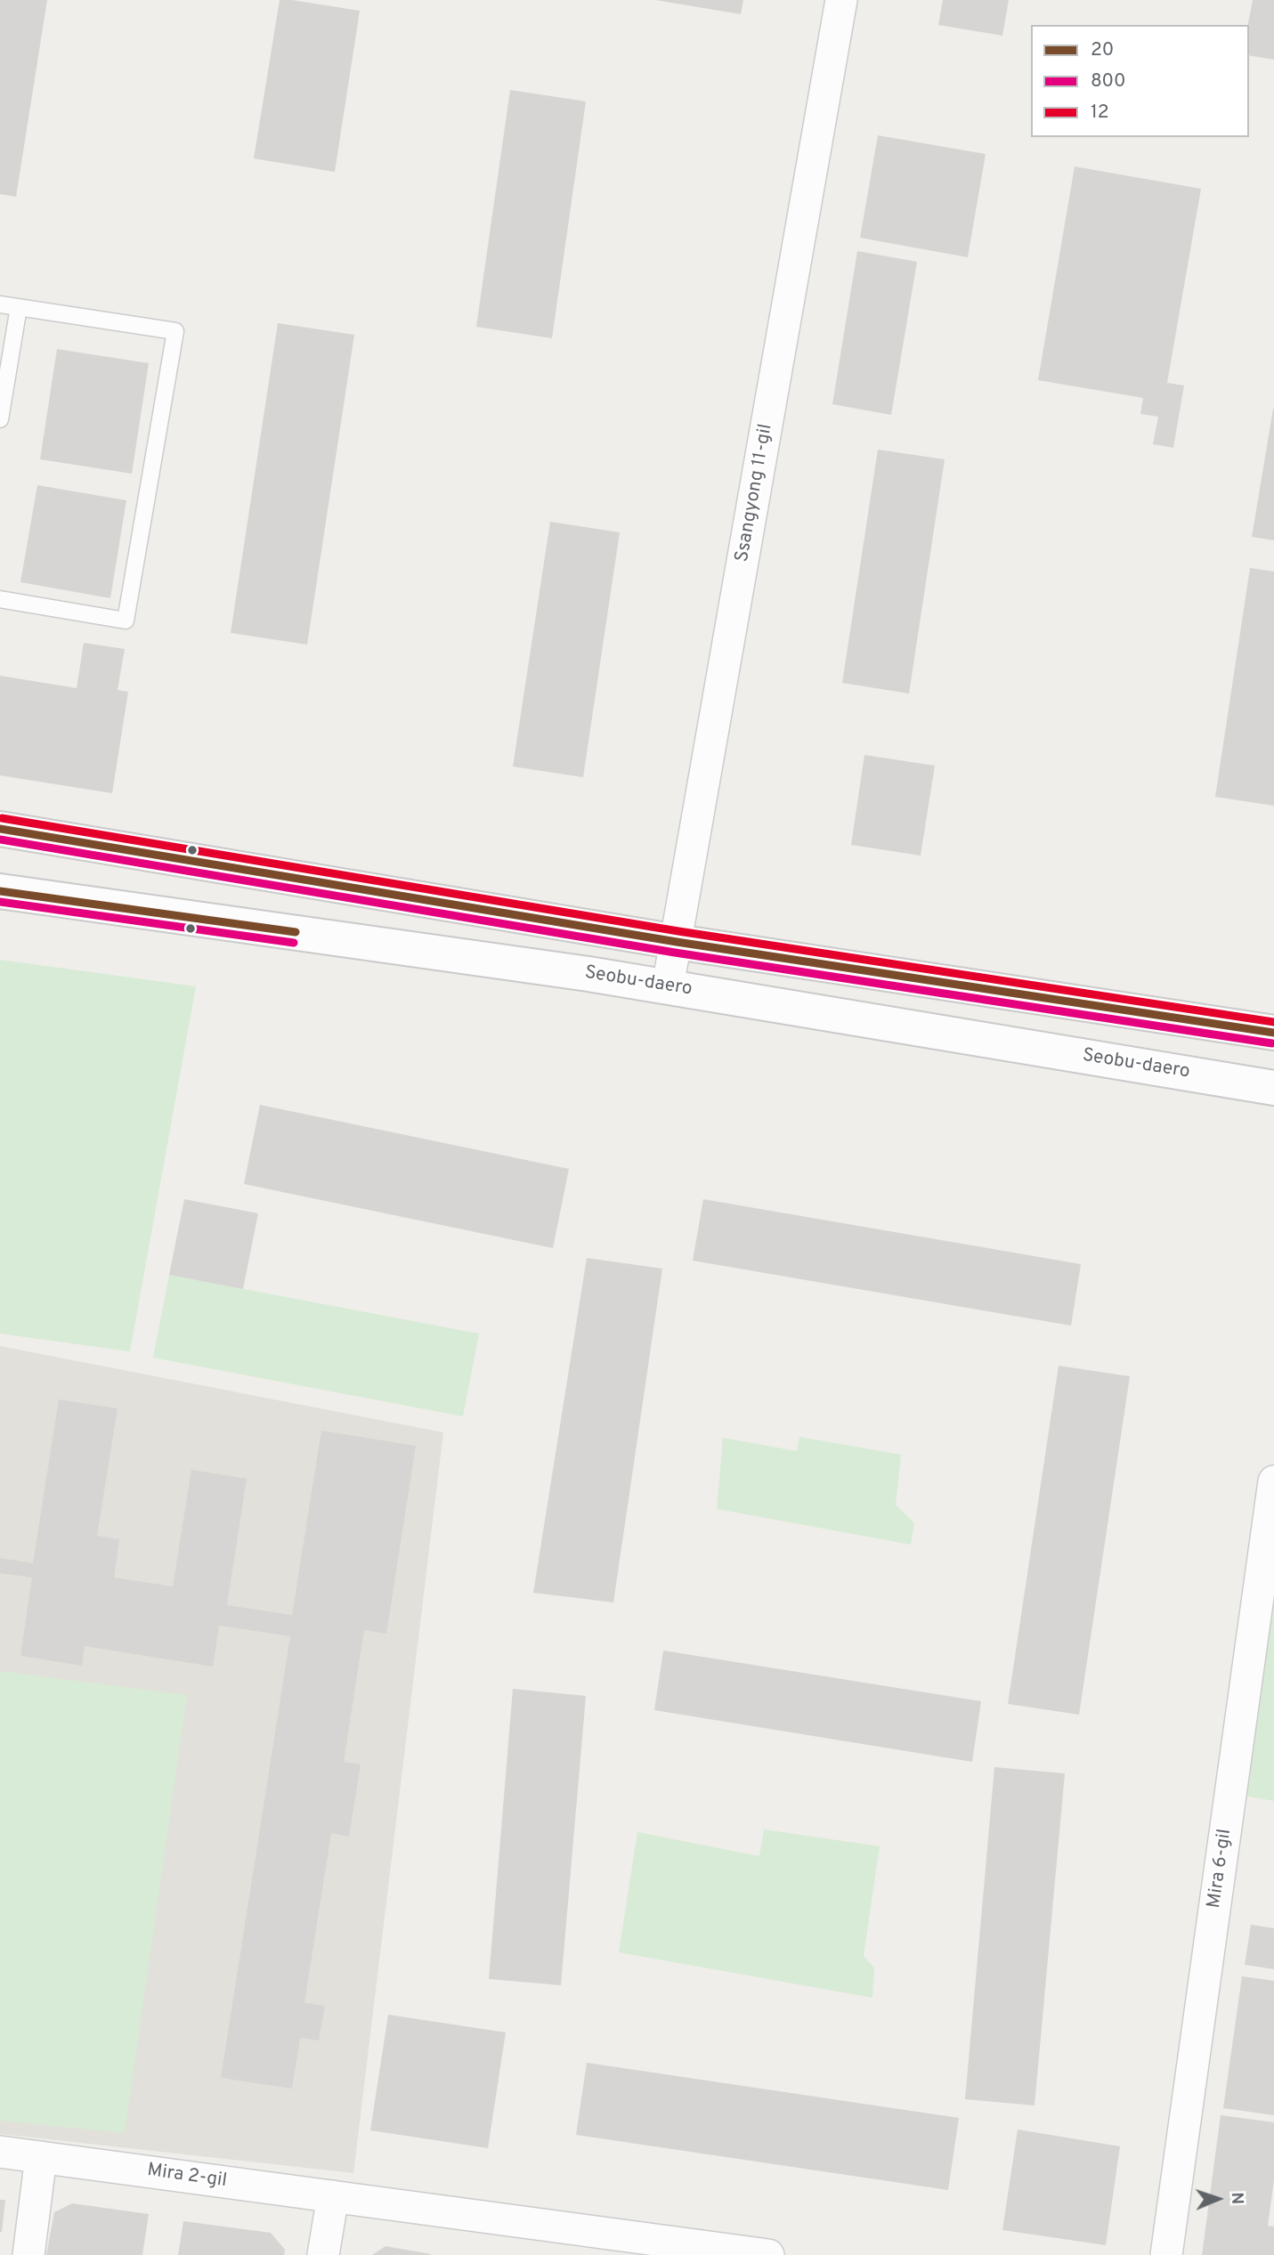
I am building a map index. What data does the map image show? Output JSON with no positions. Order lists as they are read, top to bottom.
{
  "streets": {
    "main road": ["Seobu-daero"],
    "street": ["Ssangyong 11-gil", "Mira 6-gil", "Mira 2-gil"]
  },
  "crossings": [
    ["Ssangyong 11-gil", "Seobu-daero"]
  ],
  "lines": ["transit line 12", "transit line 20", "transit line 800"],
  "legend": ["20", "800", "12"],
  "north": "right"
}
